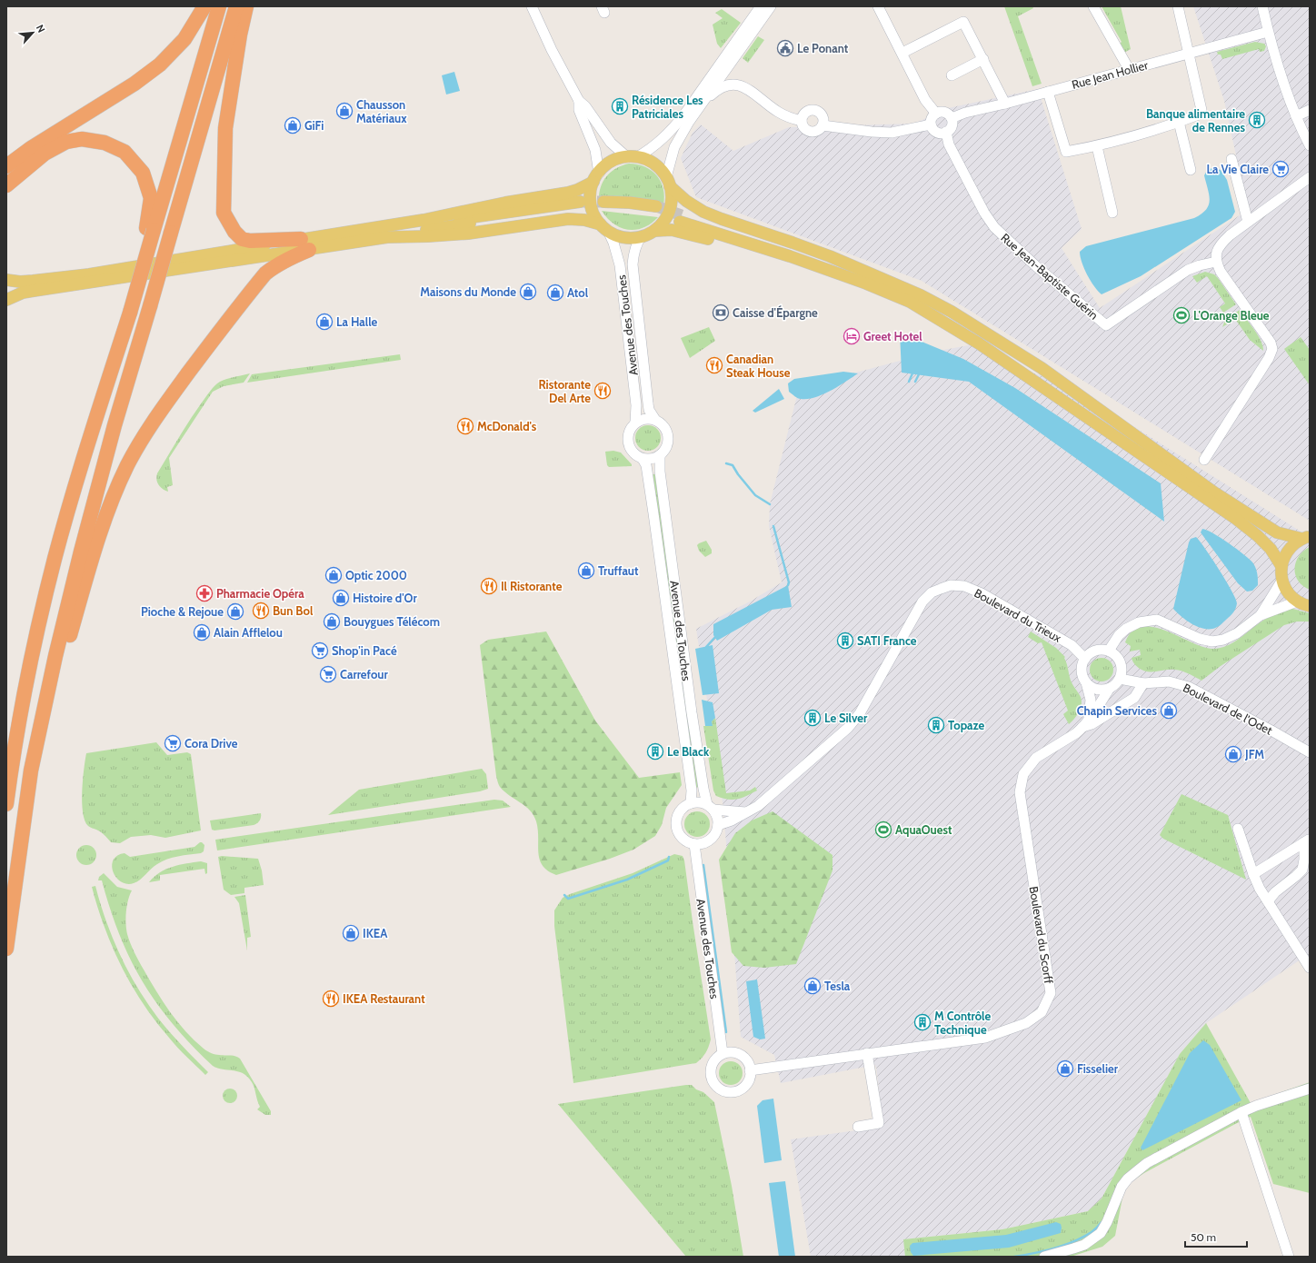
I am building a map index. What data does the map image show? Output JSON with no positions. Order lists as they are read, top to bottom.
{
  "streets": {
    "street": [
      "Rue Jean Hollier",
      "Rue Jean-Baptiste Guérin",
      "Avenue des Touches",
      "Boulevard du Trieux",
      "Boulevard de l'Odet",
      "Boulevard du Scorff"
    ]
  },
  "crossings": [
    ["Rue Jean Hollier", "Rue Jean-Baptiste Guérin"],
    ["Avenue des Touches", "Boulevard du Trieux"],
    ["Avenue des Touches", "Boulevard du Scorff"],
    ["Boulevard du Trieux", "Boulevard de l'Odet"],
    ["Boulevard du Trieux", "Boulevard du Scorff"],
    ["Boulevard de l'Odet", "Boulevard du Scorff"]
  ],
  "places": {
    "public building": ["Le Ponant"],
    "building": [
      "Résidence Les Patriciales",
      "Banque alimentaire de Rennes",
      "SATI France",
      "Le Silver",
      "Topaze",
      "Le Black",
      "M Contrôle Technique"
    ],
    "shop": [
      "Chausson Matériaux",
      "GiFi",
      "Maisons du Monde",
      "Atol",
      "La Halle",
      "Truffaut",
      "Optic 2000",
      "Histoire d'Or",
      "Pioche & Rejoue",
      "Bouygues Télécom",
      "Alain Afflelou",
      "Chapin Services",
      "JFM",
      "IKEA",
      "Tesla",
      "Fisselier"
    ],
    "supermarket": [
      "La Vie Claire",
      "Shop'in Pacé",
      "Carrefour",
      "Cora Drive"
    ],
    "bank": ["Caisse d'Épargne"],
    "sports": ["L'Orange Bleue", "AquaOuest"],
    "hotel": ["Greet Hotel"],
    "restaurant": [
      "Canadian Steak House",
      "Ristorante Del Arte",
      "McDonald's",
      "Il Ristorante",
      "Bun Bol",
      "IKEA Restaurant"
    ],
    "pharmacy": ["Pharmacie Opéra"]
  },
  "scale_bar": "50 m",
  "north": "top right"
}
